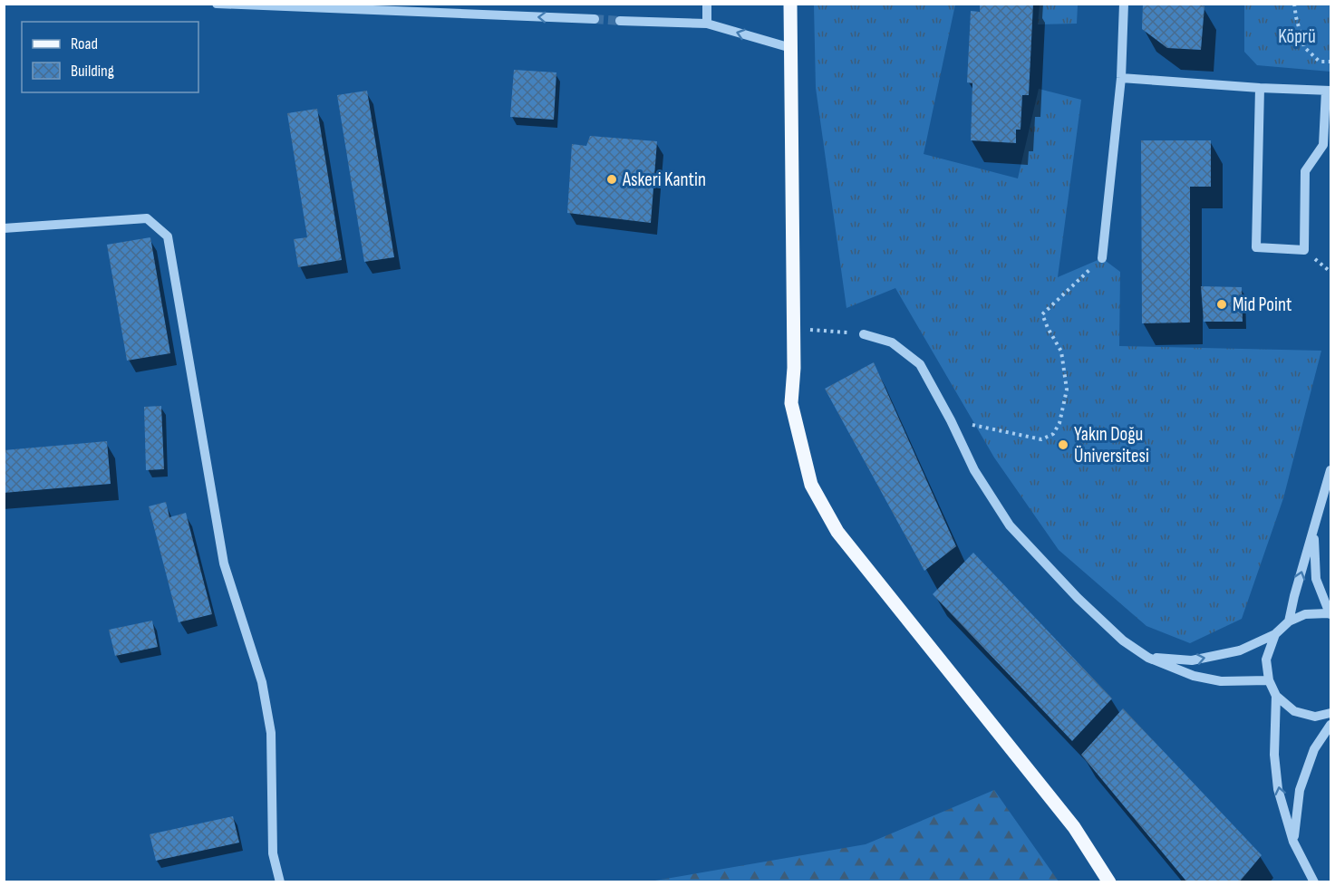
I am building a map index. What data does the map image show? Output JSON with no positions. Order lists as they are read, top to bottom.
{
  "parks": ["Köprü"],
  "places": ["Askeri Kantin", "Mid Point", "Yakın Doğu Üniversitesi"],
  "legend": ["Road", "Building"]
}
